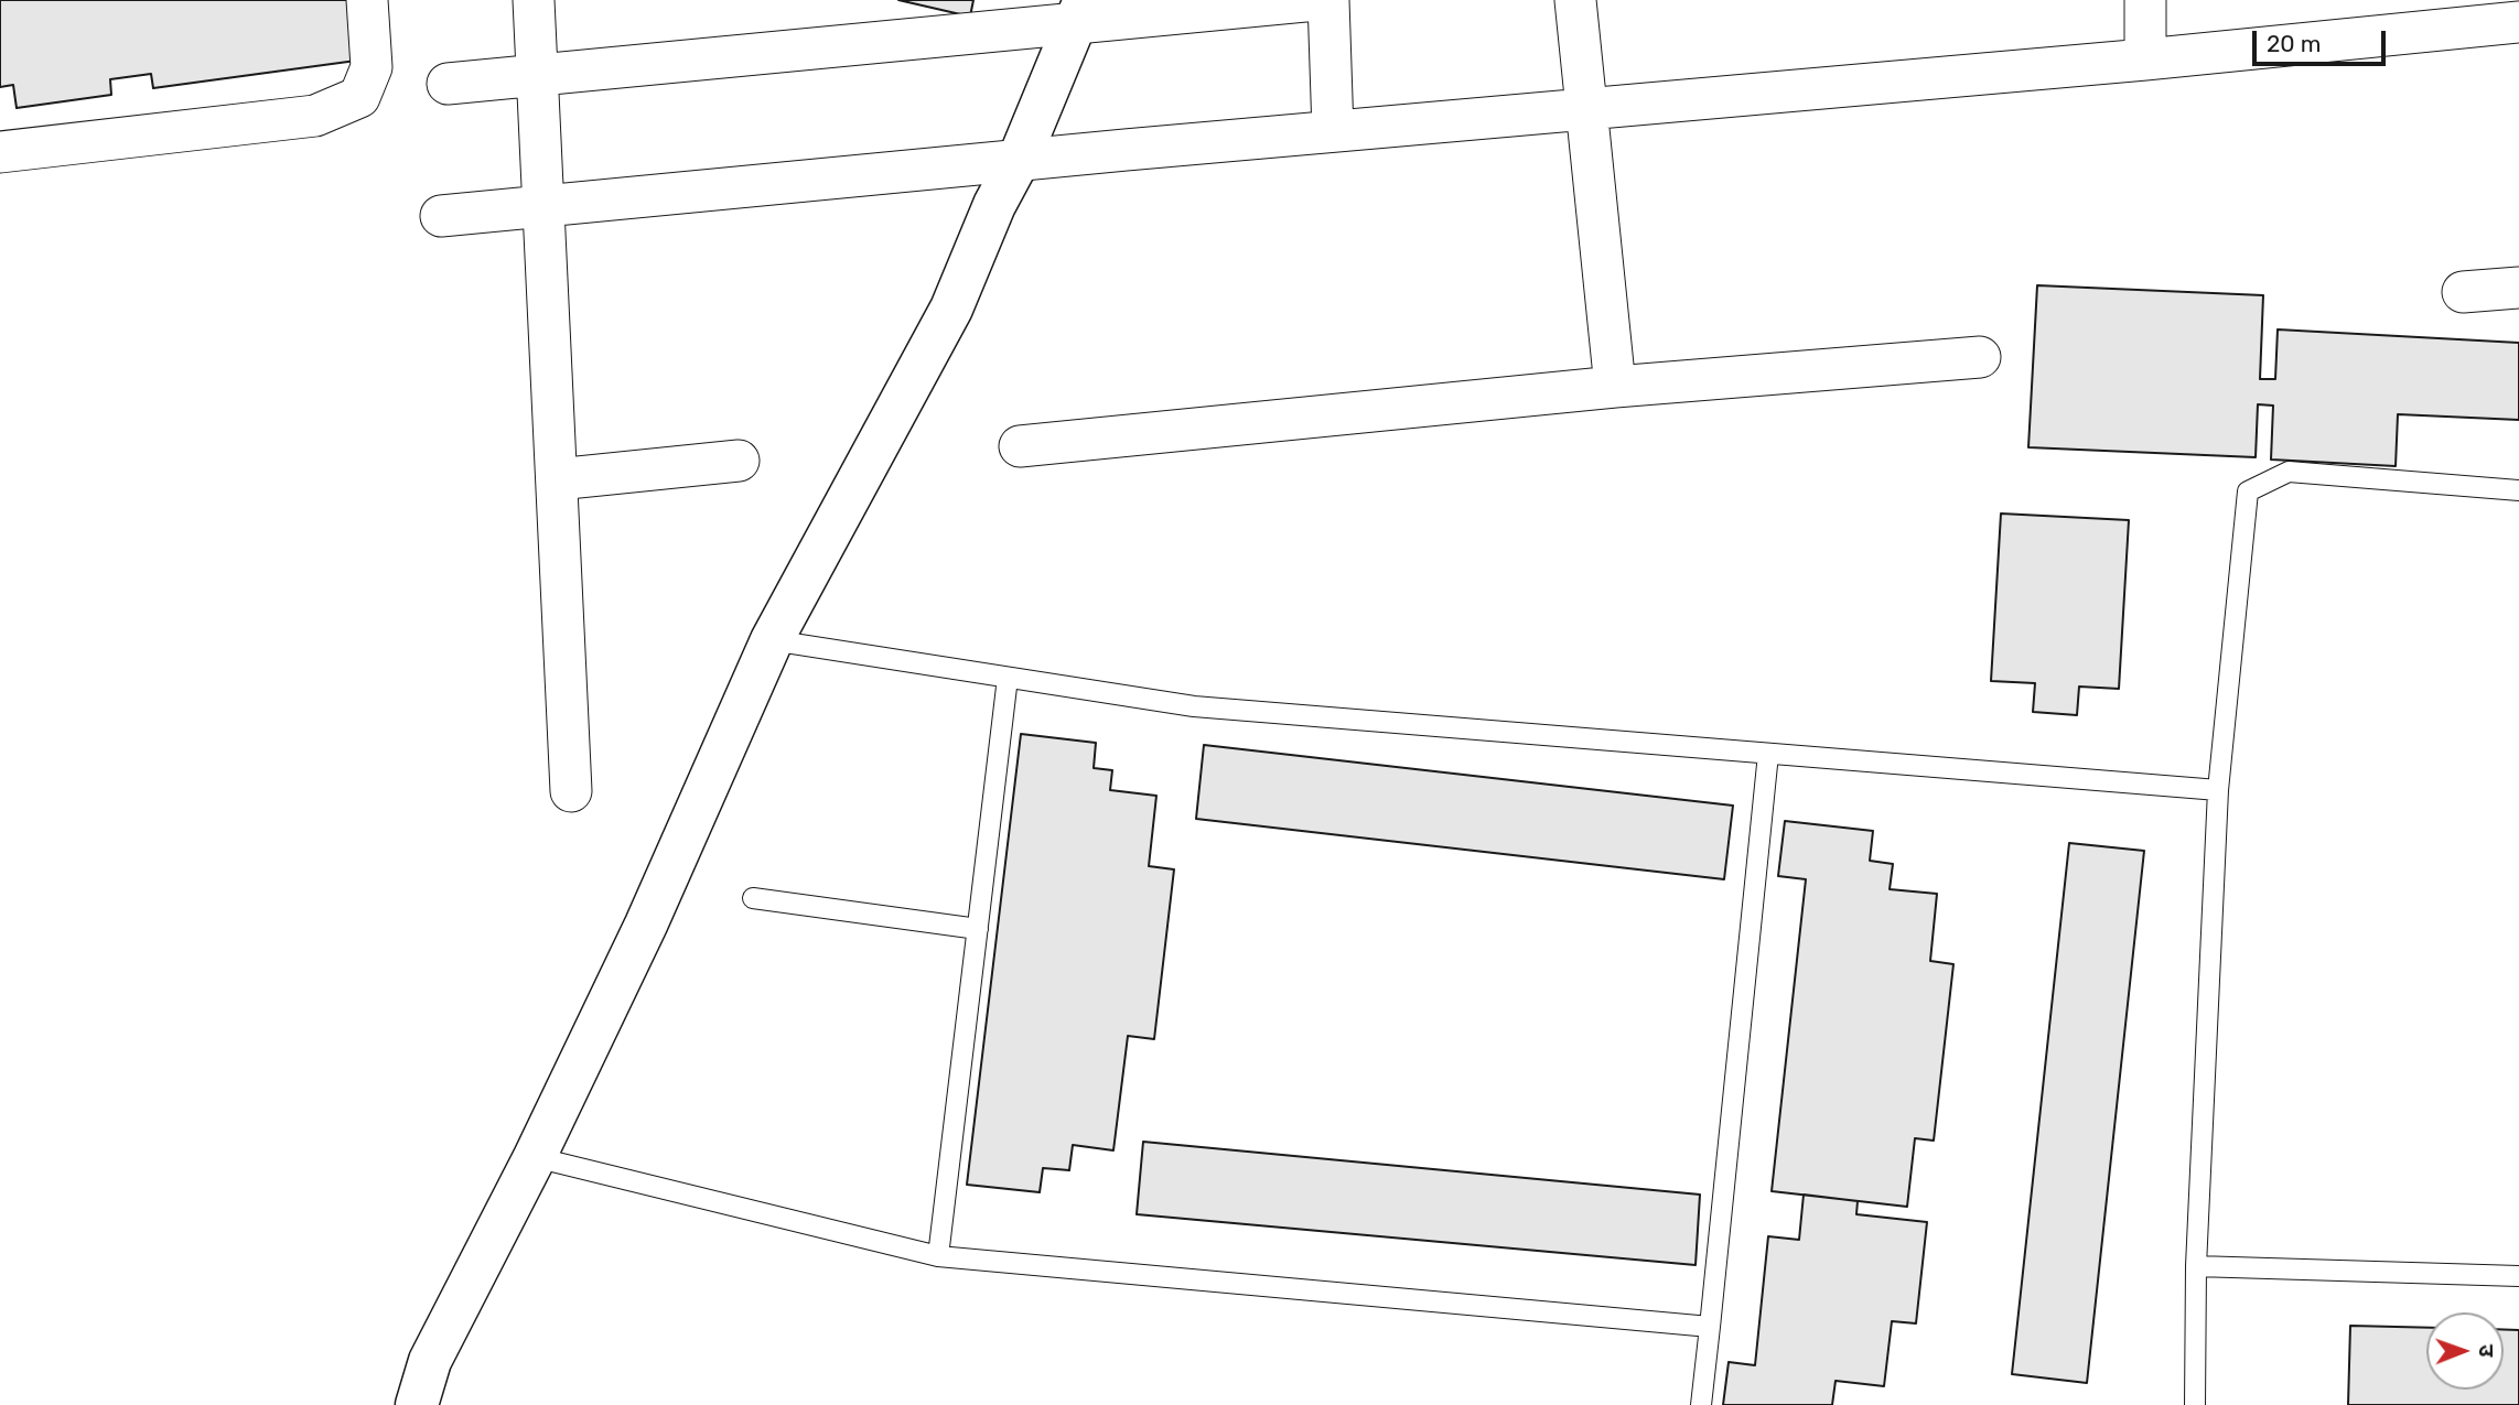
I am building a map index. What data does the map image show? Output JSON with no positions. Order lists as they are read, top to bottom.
{
  "scale_bar": "20 m",
  "north": "right"
}
